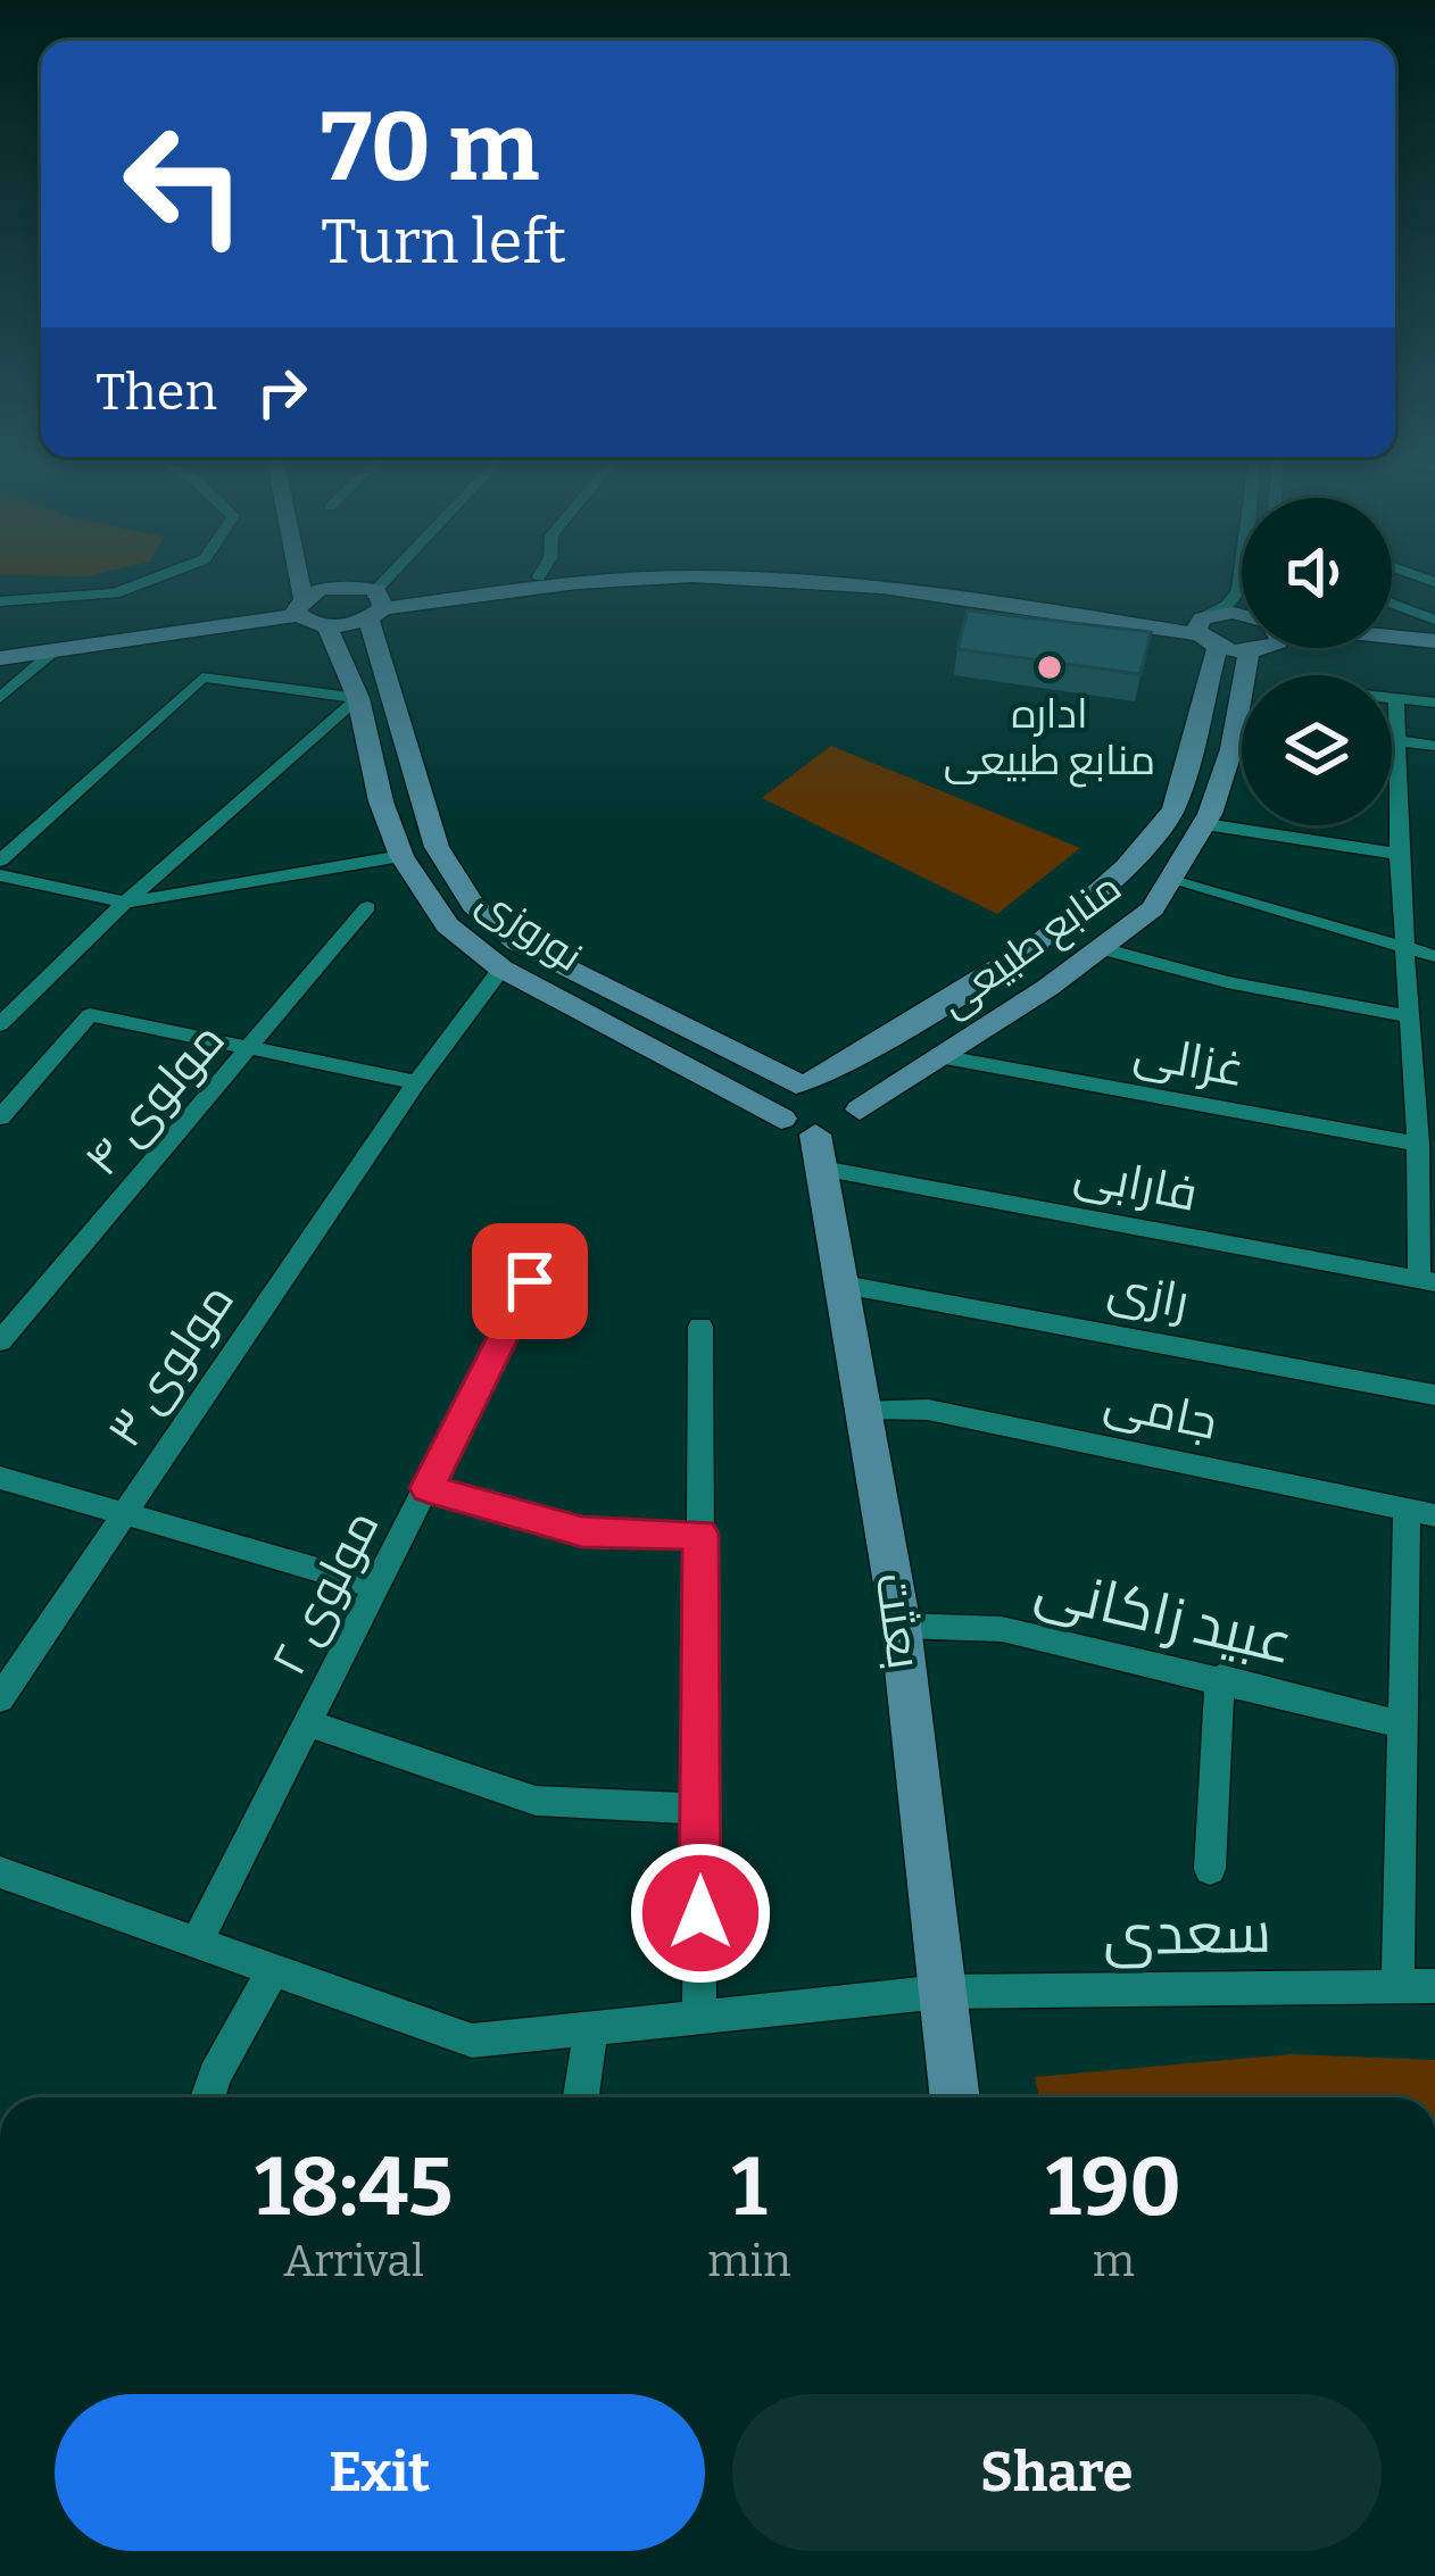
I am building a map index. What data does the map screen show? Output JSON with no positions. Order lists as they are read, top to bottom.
{
  "streets": {
    "street": [
      "نوروزی",
      "منابع طبیعی",
      "غزالی",
      "مولوی ۴",
      "فارابی",
      "رازی",
      "مولوی ۳",
      "جامی",
      "مولوی ۲",
      "عبید زاکانی",
      "بعثت",
      "سعدی"
    ]
  },
  "crossings": [
    ["نوروزی", "منابع طبیعی"],
    ["نوروزی", "فارابی"],
    ["نوروزی", "مولوی ۳"],
    ["نوروزی", "بعثت"],
    ["منابع طبیعی", "غزالی"],
    ["منابع طبیعی", "فارابی"],
    ["منابع طبیعی", "بعثت"],
    ["فارابی", "بعثت"],
    ["رازی", "بعثت"],
    ["جامی", "بعثت"],
    ["مولوی ۲", "سعدی"],
    ["عبید زاکانی", "بعثت"],
    ["بعثت", "سعدی"]
  ],
  "places": ["اداره منابع طبیعی"],
  "page": {
    "turn": ["70 m", "Turn left"],
    "then": "Then",
    "eta": [
      "18:45",
      "Arrival",
      "1",
      "min",
      "190",
      "m"
    ],
    "buttons": ["Exit", "Share"]
  }
}
